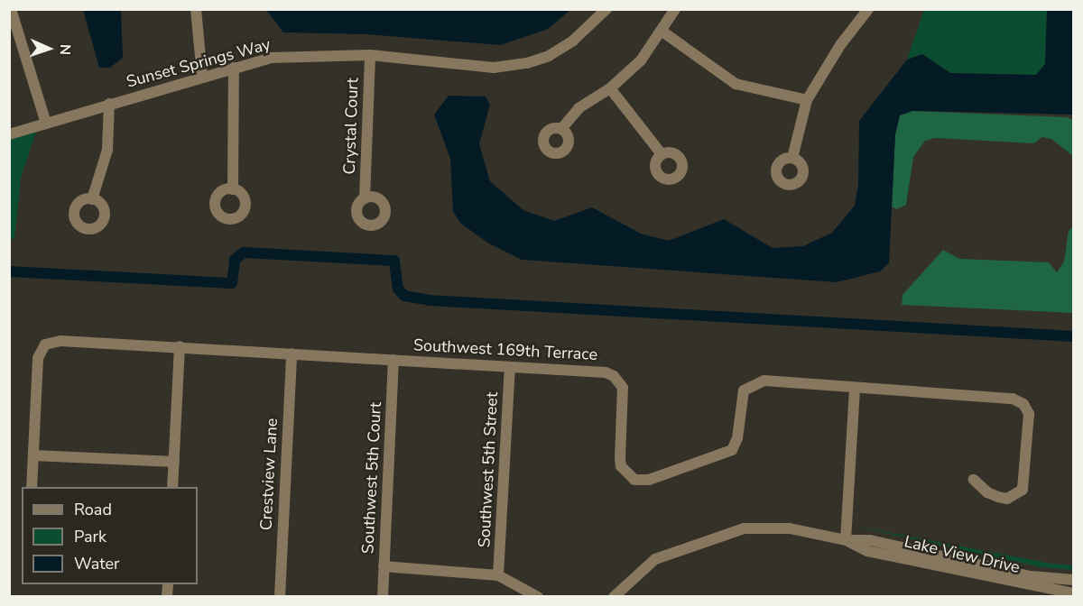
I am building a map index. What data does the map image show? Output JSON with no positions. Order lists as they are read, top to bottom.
{
  "streets": {
    "street": [
      "Sunset Springs Way",
      "Crystal Court",
      "Southwest 169th Terrace",
      "Southwest 5th Street",
      "Crestview Lane",
      "Southwest 5th Court",
      "Lake View Drive"
    ]
  },
  "crossings": [
    ["Sunset Springs Way", "Crystal Court"],
    ["Southwest 169th Terrace", "Southwest 5th Street"],
    ["Southwest 169th Terrace", "Crestview Lane"],
    ["Southwest 169th Terrace", "Southwest 5th Court"]
  ],
  "legend": ["Road", "Park", "Water"],
  "north": "right"
}
